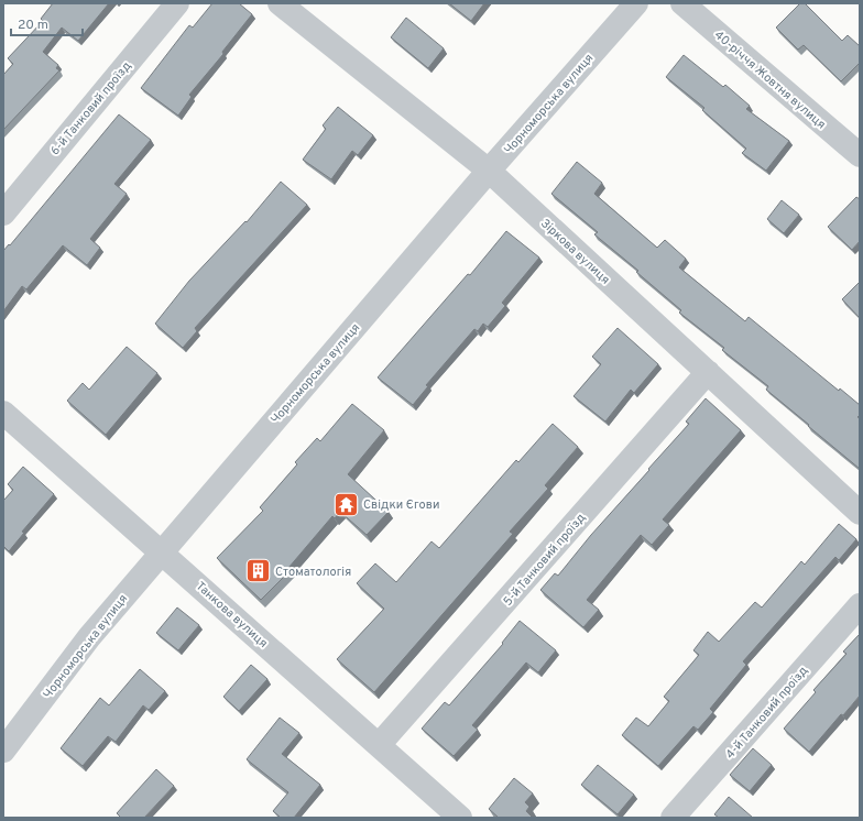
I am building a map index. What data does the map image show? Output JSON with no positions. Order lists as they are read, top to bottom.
{
  "streets": {
    "street": [
      "40-річчя Жовтня вулиця",
      "Чорноморська вулиця",
      "6-й Танковий проїзд",
      "Зіркова вулиця",
      "5-й Танковий проїзд",
      "Танкова вулиця",
      "4-й Танковий проїзд"
    ]
  },
  "crossings": [
    ["Чорноморська вулиця", "Зіркова вулиця"],
    ["Чорноморська вулиця", "Танкова вулиця"],
    ["Зіркова вулиця", "5-й Танковий проїзд"],
    ["5-й Танковий проїзд", "Танкова вулиця"]
  ],
  "places": {
    "temple": ["Свідки Єгови"],
    "building": ["Стоматологія"]
  },
  "scale_bar": "20 m"
}
